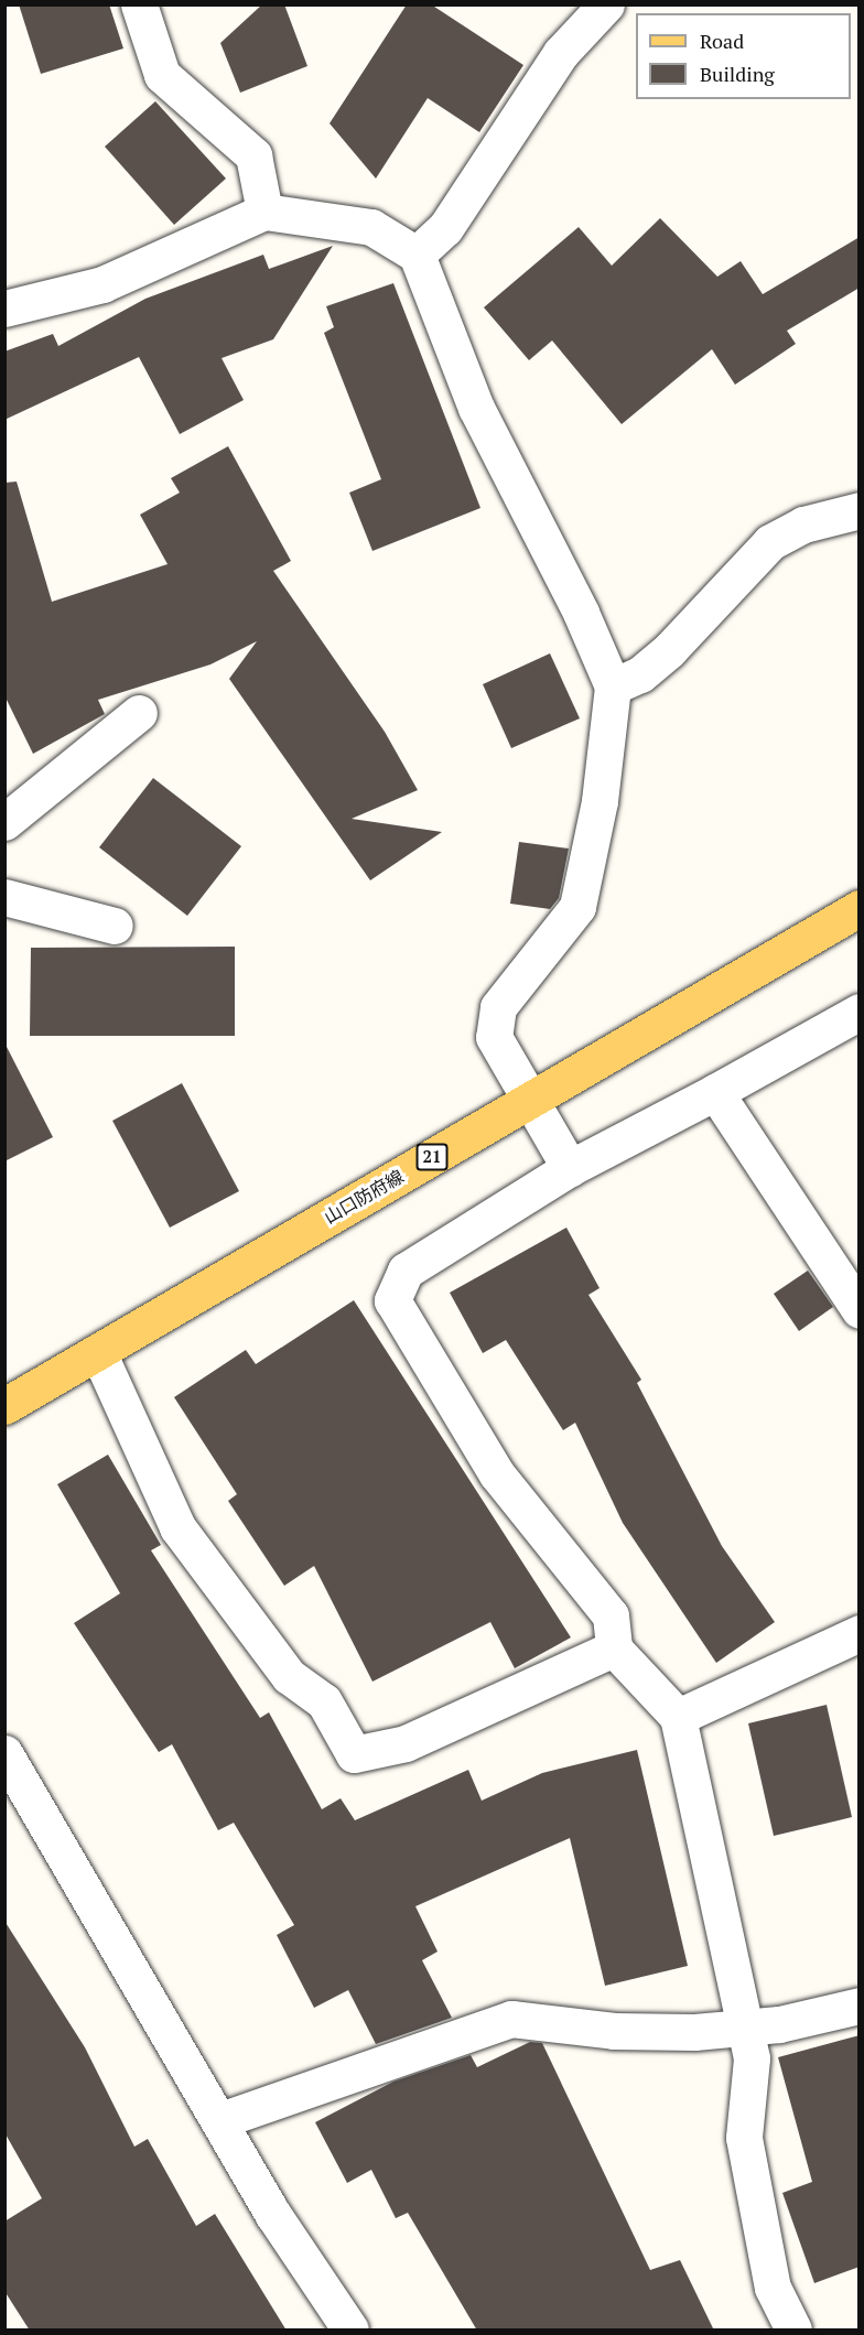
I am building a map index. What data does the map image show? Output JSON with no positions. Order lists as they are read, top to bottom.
{
  "streets": {
    "main road": ["21", "山口防府線"]
  },
  "legend": ["Road", "Building"]
}
